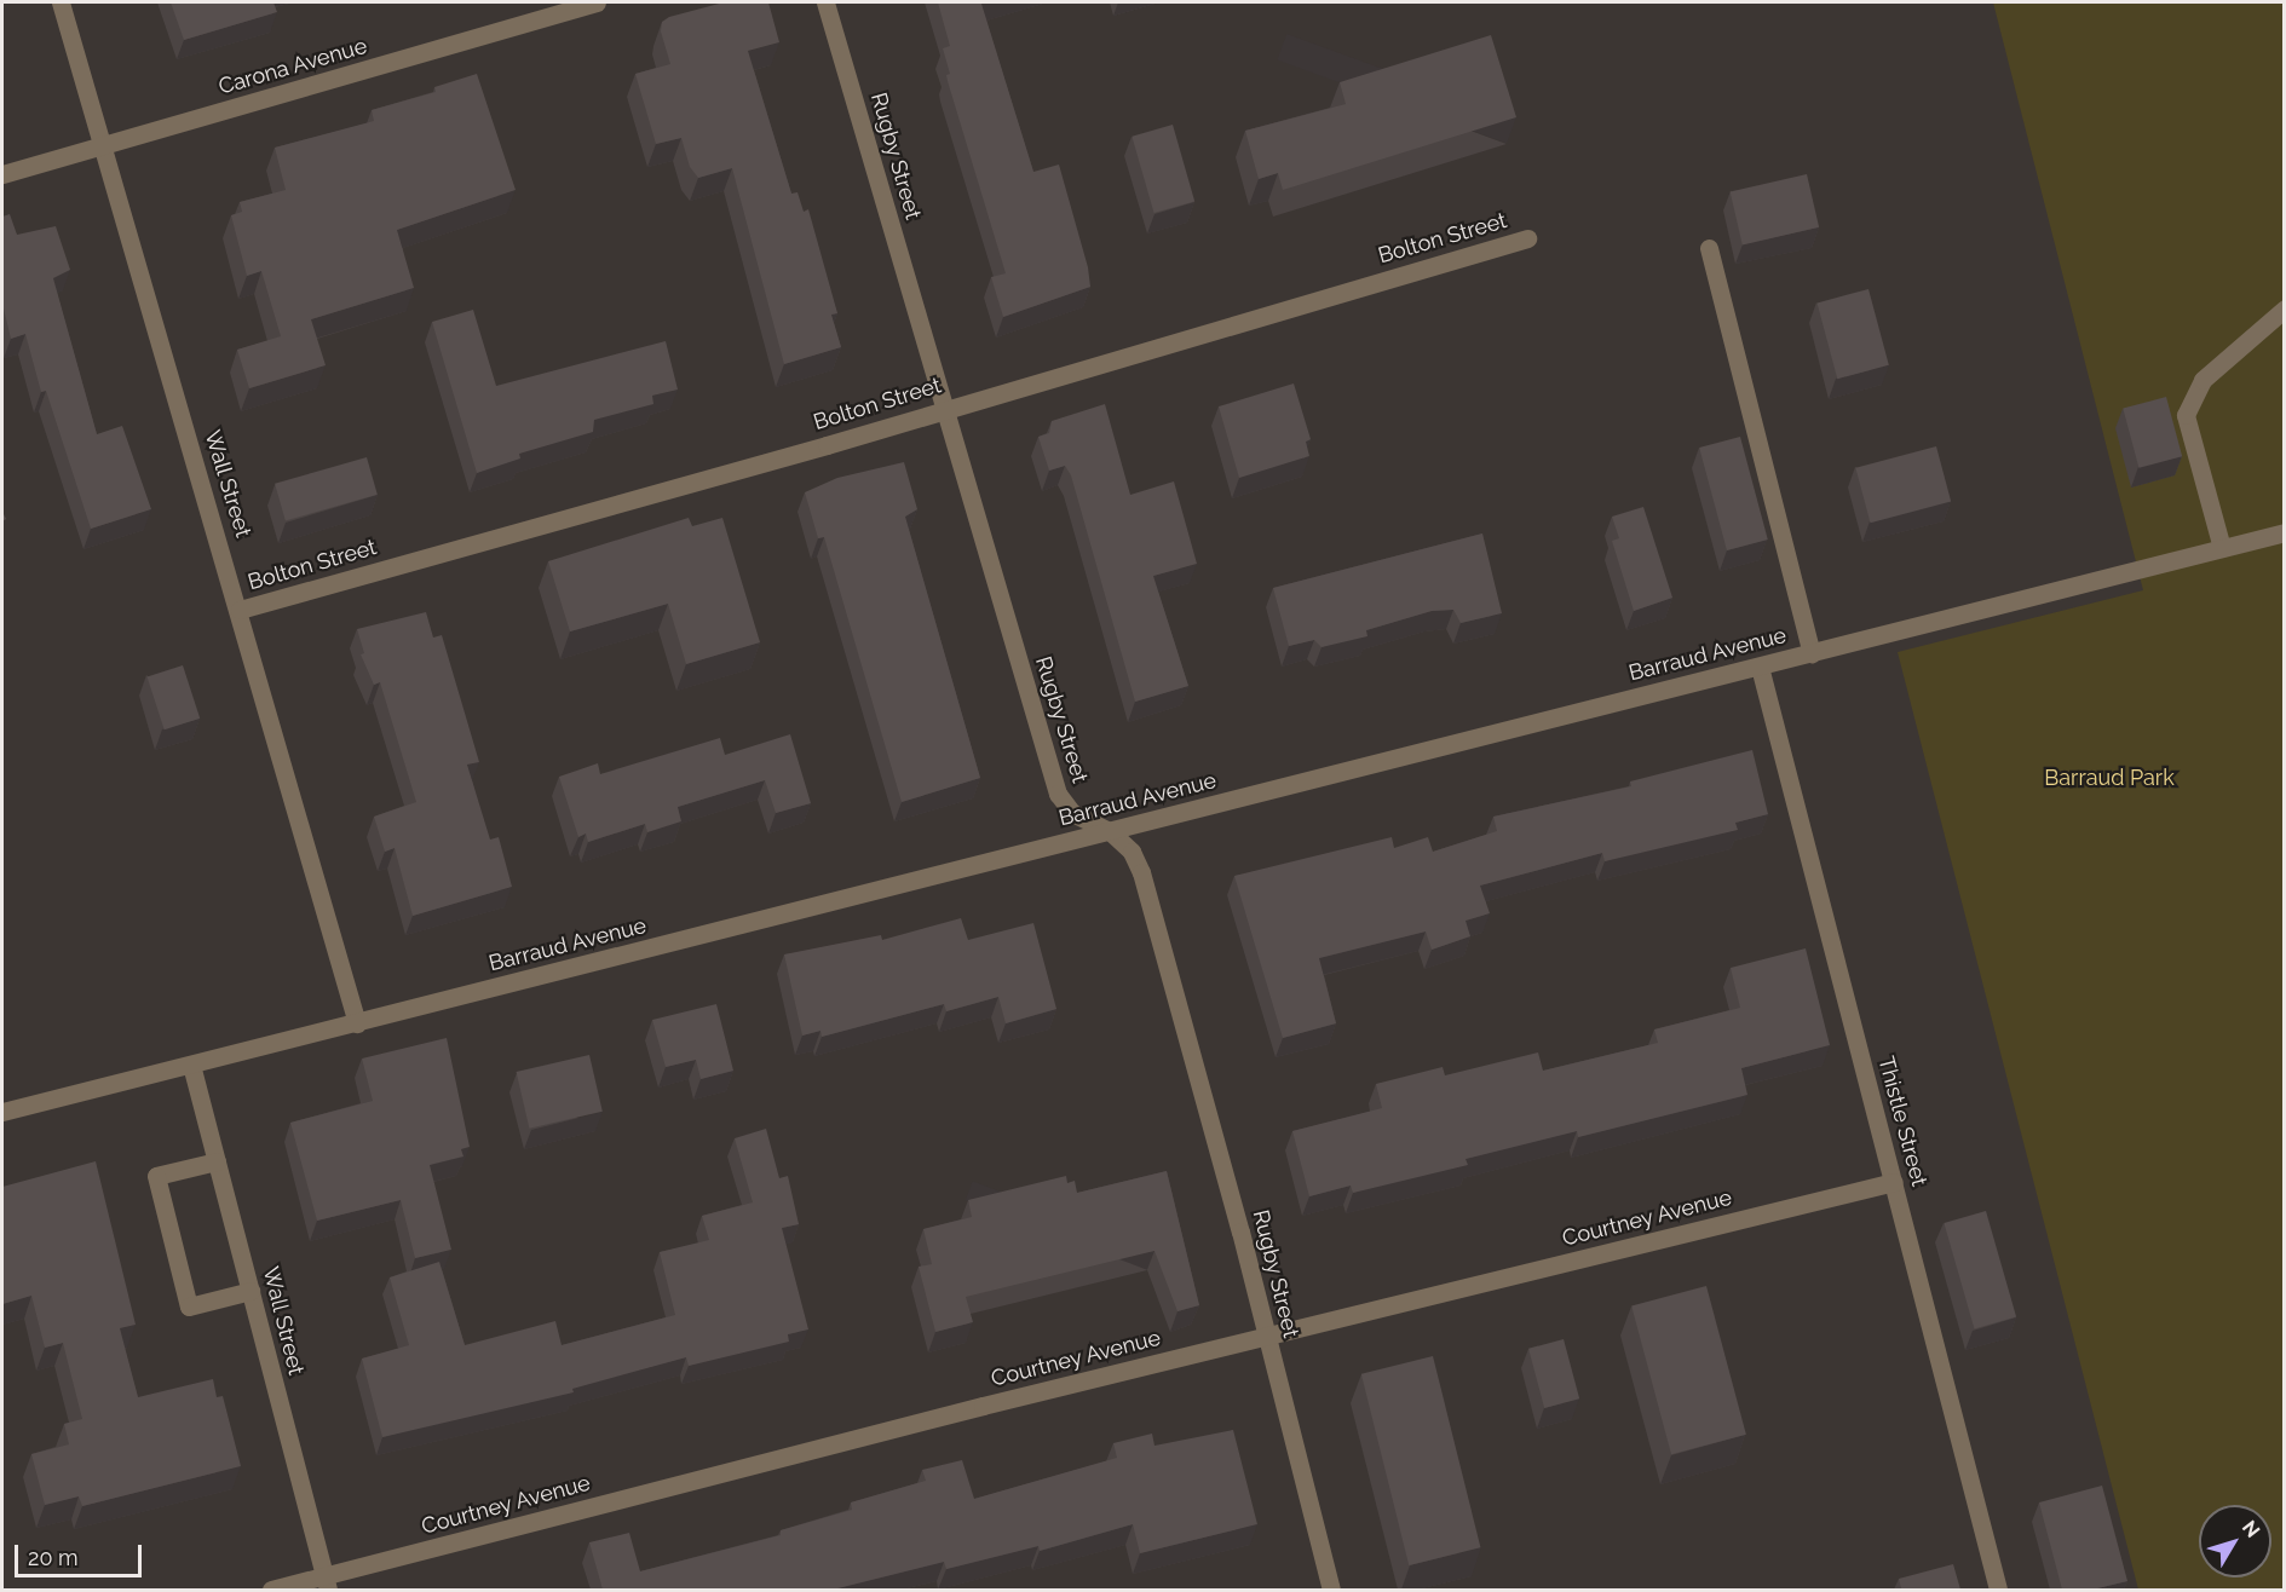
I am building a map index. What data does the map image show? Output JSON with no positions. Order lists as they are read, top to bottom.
{
  "streets": {
    "street": [
      "Carona Avenue",
      "Rugby Street",
      "Bolton Street",
      "Wall Street",
      "Barraud Avenue",
      "Thistle Street",
      "Courtney Avenue"
    ]
  },
  "crossings": [
    ["Carona Avenue", "Wall Street"],
    ["Rugby Street", "Bolton Street"],
    ["Rugby Street", "Barraud Avenue"],
    ["Rugby Street", "Courtney Avenue"],
    ["Bolton Street", "Wall Street"],
    ["Wall Street", "Barraud Avenue"],
    ["Wall Street", "Courtney Avenue"],
    ["Barraud Avenue", "Thistle Street"],
    ["Thistle Street", "Courtney Avenue"]
  ],
  "parks": ["Barraud Park"],
  "scale_bar": "20 m",
  "north": "top right"
}
